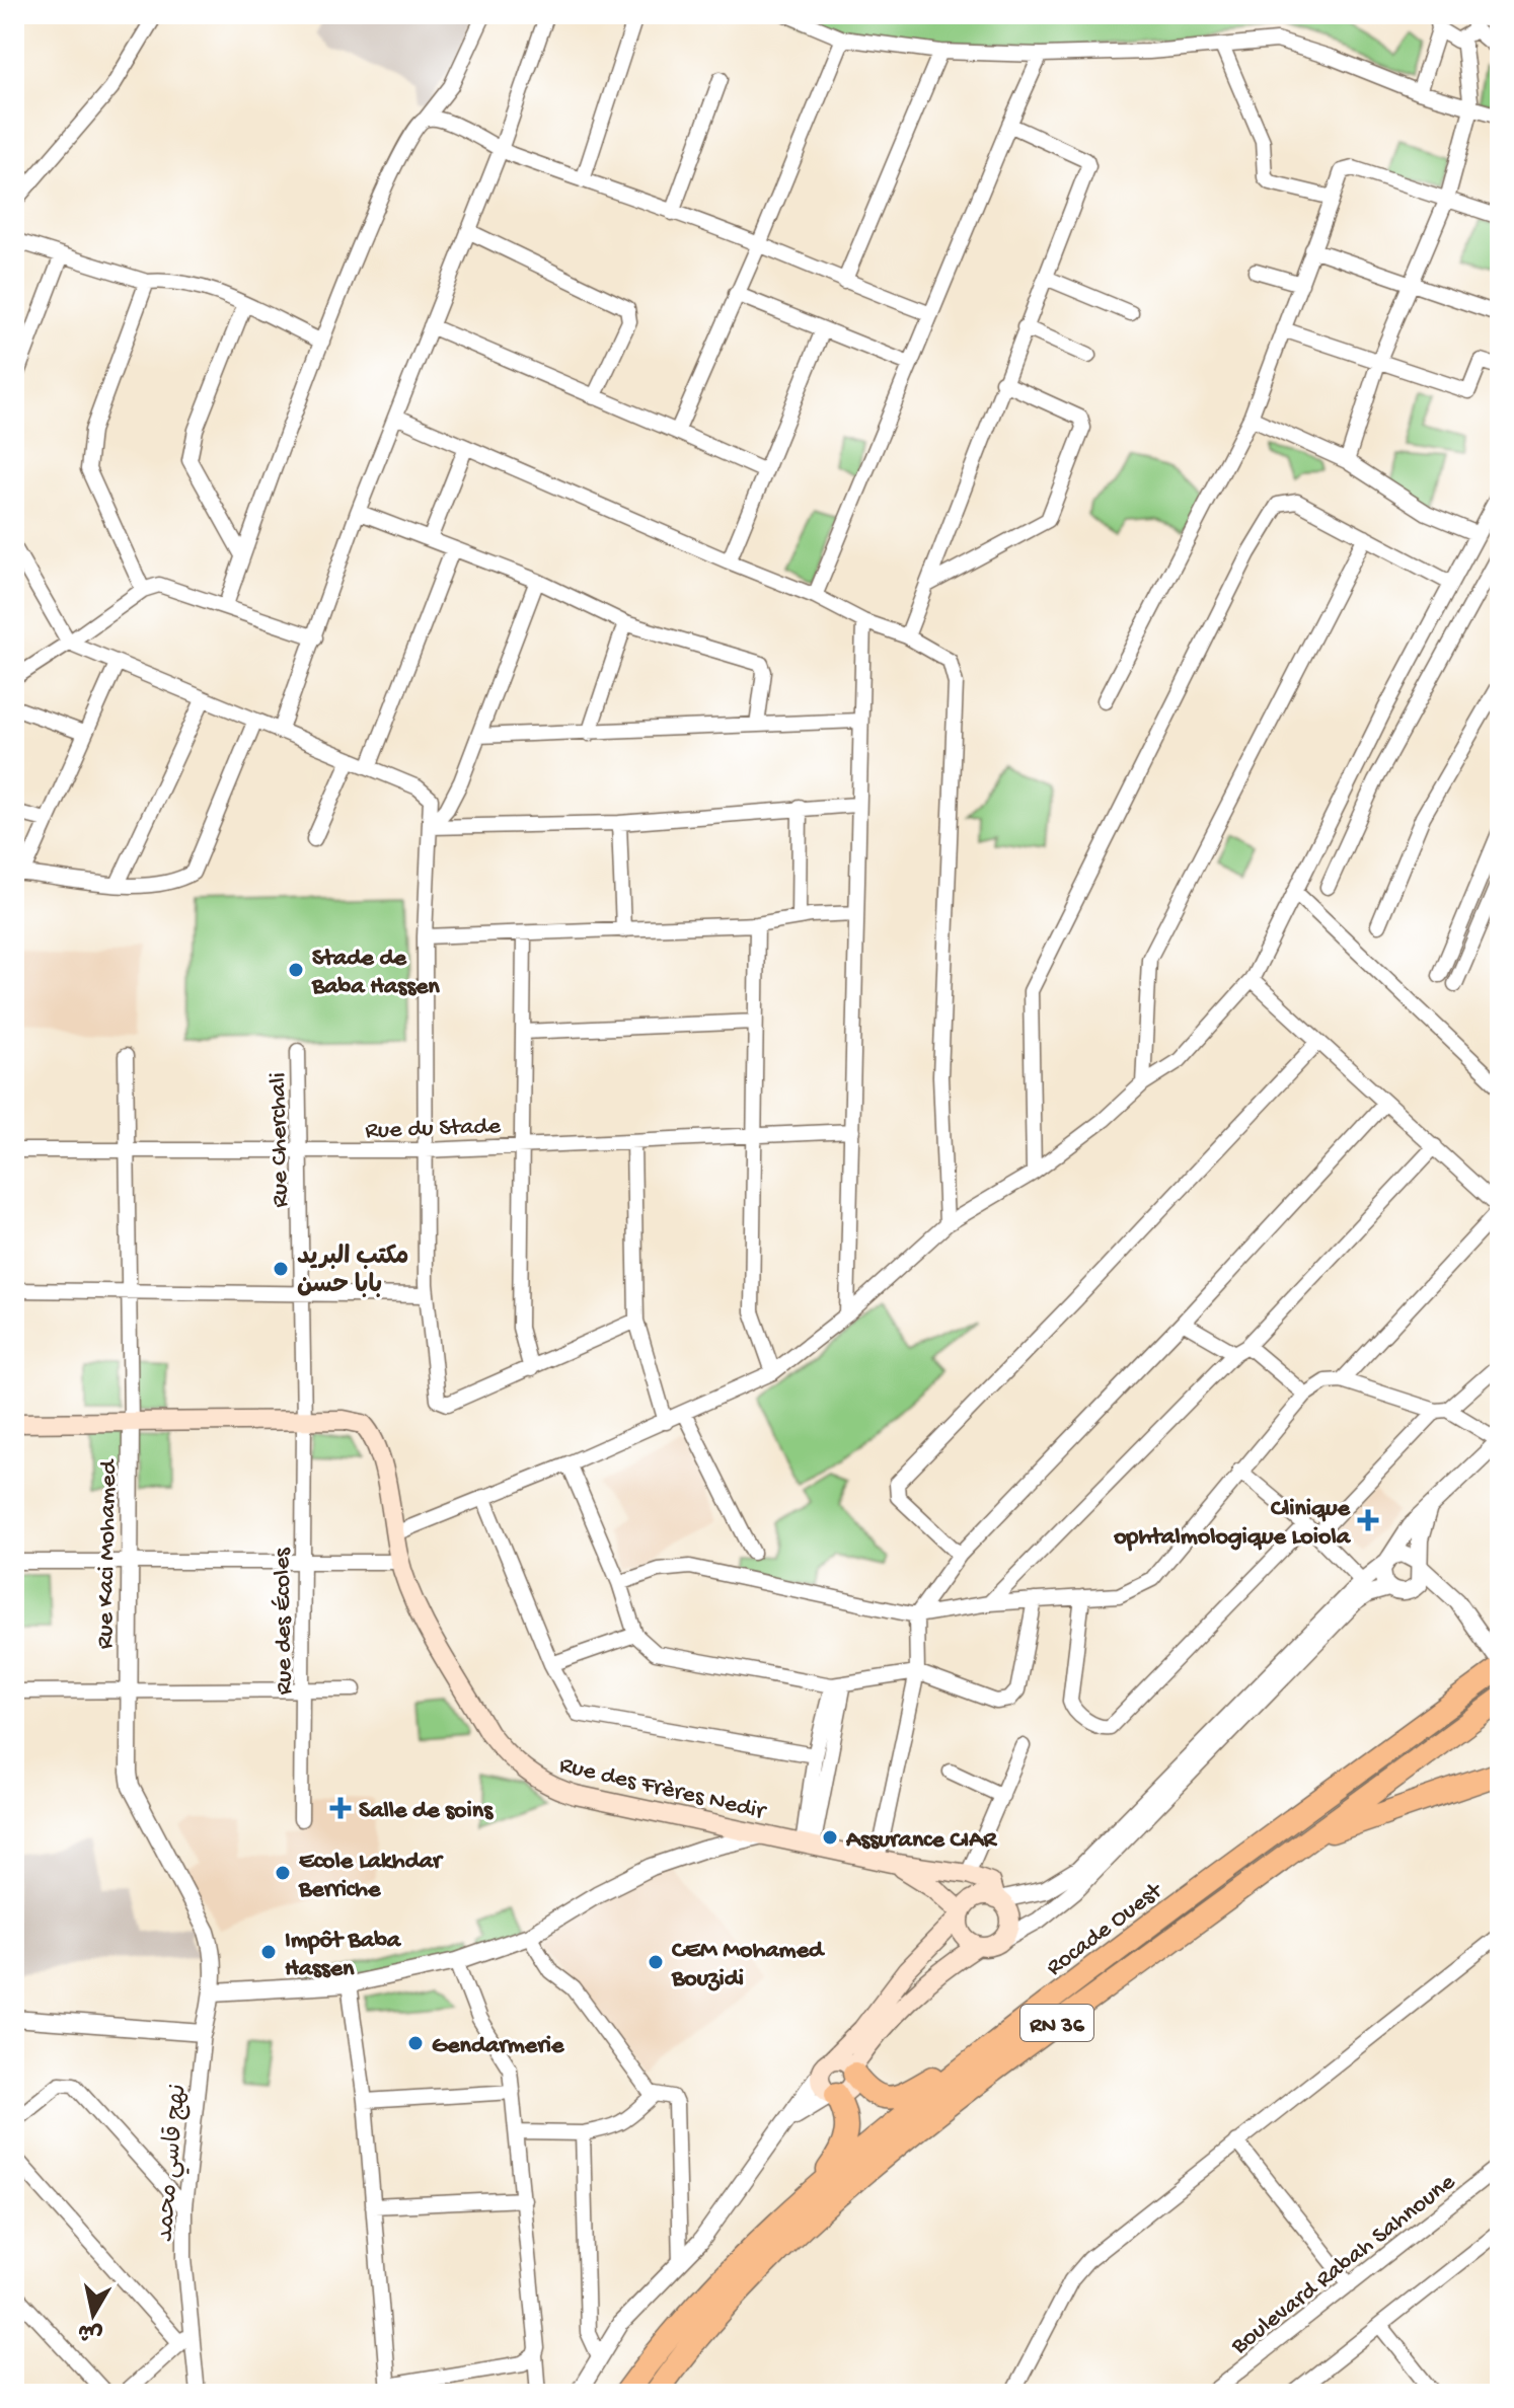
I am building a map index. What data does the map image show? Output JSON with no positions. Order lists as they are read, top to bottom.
{
  "streets": {
    "highway": ["Rocade Ouest", "RN 36"],
    "main road": ["Rue des Frères Nedir"],
    "street": [
      "Rue du Stade",
      "Rue Cherchali",
      "Rue Kaci Mohamed",
      "Rue des Écoles",
      "نهج قاسي محمد",
      "Boulevard Rabah Sahnoune"
    ]
  },
  "crossings": [
    ["Rue du Stade", "Rue Cherchali"],
    ["Rue du Stade", "Rue Kaci Mohamed"],
    ["Rue Cherchali", "Rue des Écoles"],
    ["Rue Cherchali", "Rue des Frères Nedir"],
    ["Rue Kaci Mohamed", "Rue des Frères Nedir"],
    ["Rue Kaci Mohamed", "نهج قاسي محمد"],
    ["Rue des Écoles", "Rue des Frères Nedir"]
  ],
  "places": {
    "other": [
      "Stade de Baba Hassen",
      "مكتب البريد بابا حسن",
      "Assurance CIAR",
      "Ecole Lakhdar Berriche",
      "Impôt Baba Hassen",
      "CEM Mohamed Bouzidi",
      "Gendarmerie"
    ],
    "health": ["Clinique ophtalmologique Loiola", "Salle de soins"]
  },
  "north": "bottom"
}
